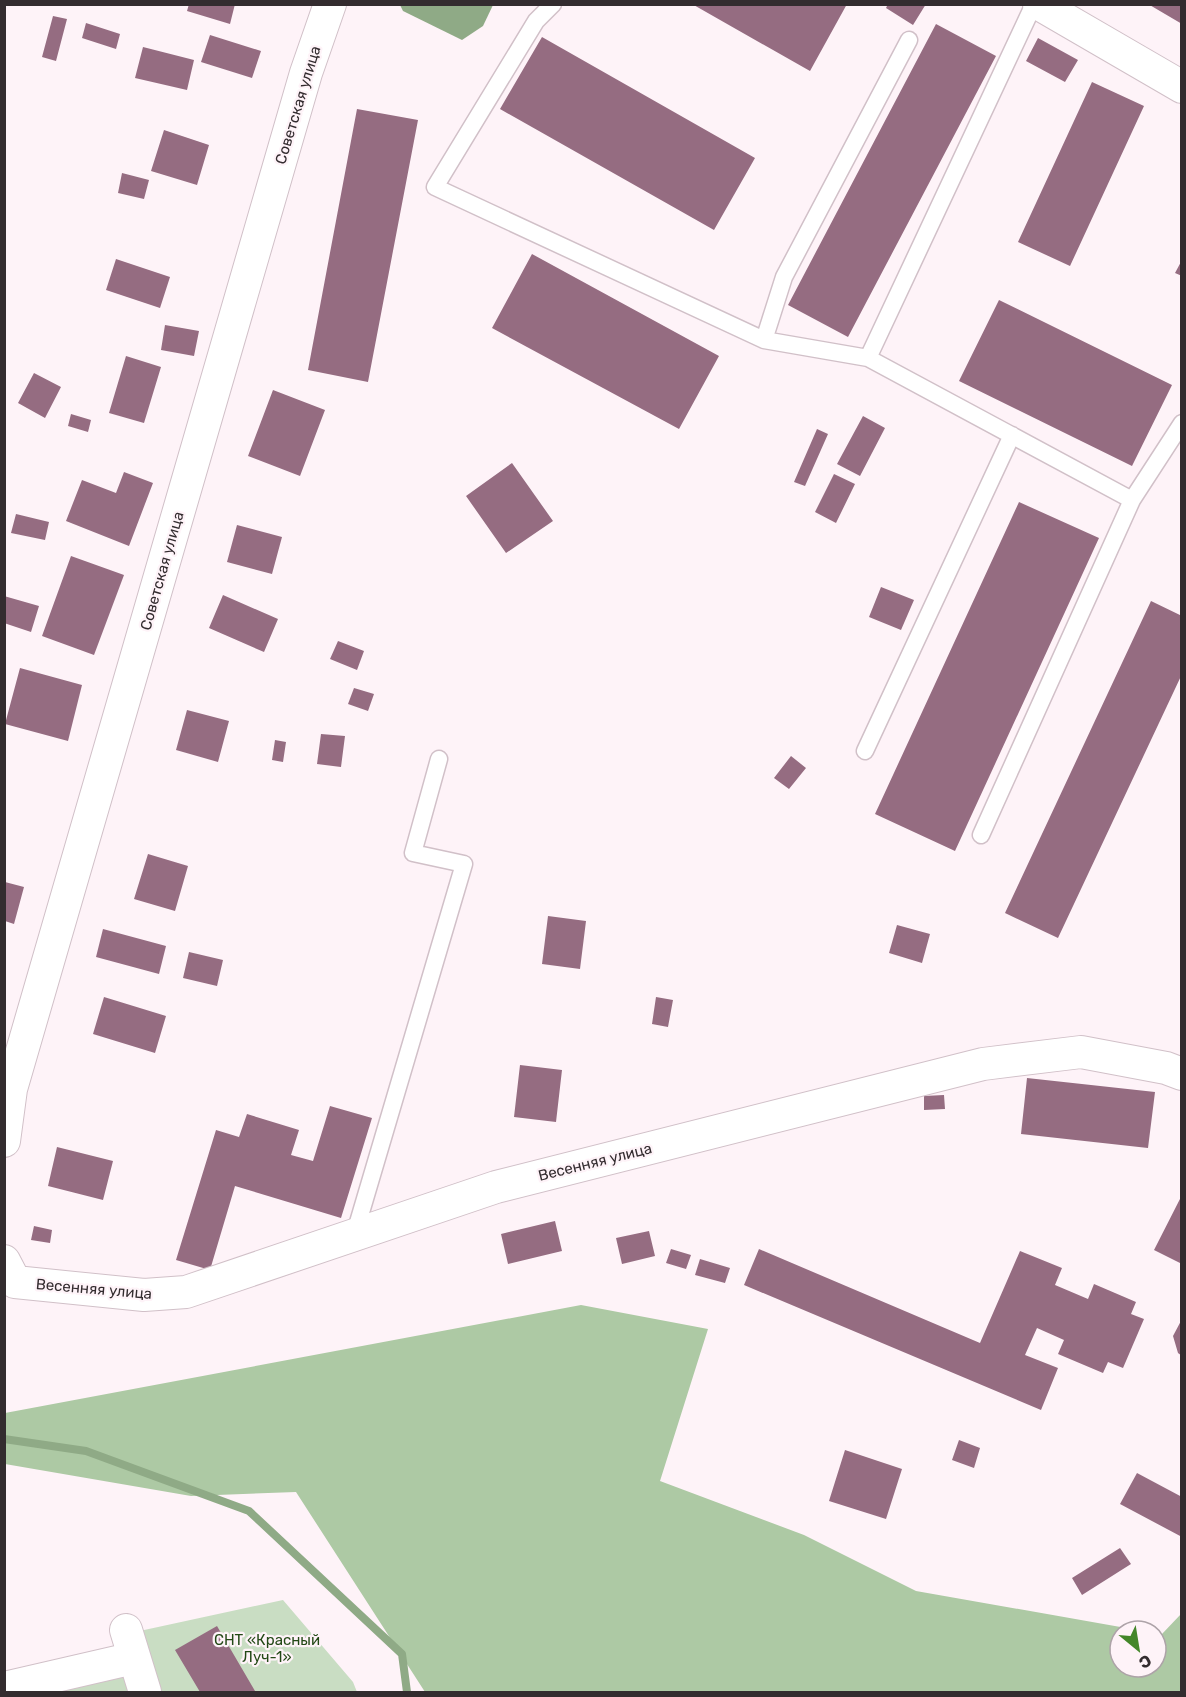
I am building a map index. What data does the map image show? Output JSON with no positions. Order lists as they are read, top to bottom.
{
  "streets": {
    "street": ["Советская улица", "Весенняя улица"]
  },
  "parks": ["СНТ «Красный Луч-1»"],
  "north": "bottom right"
}
